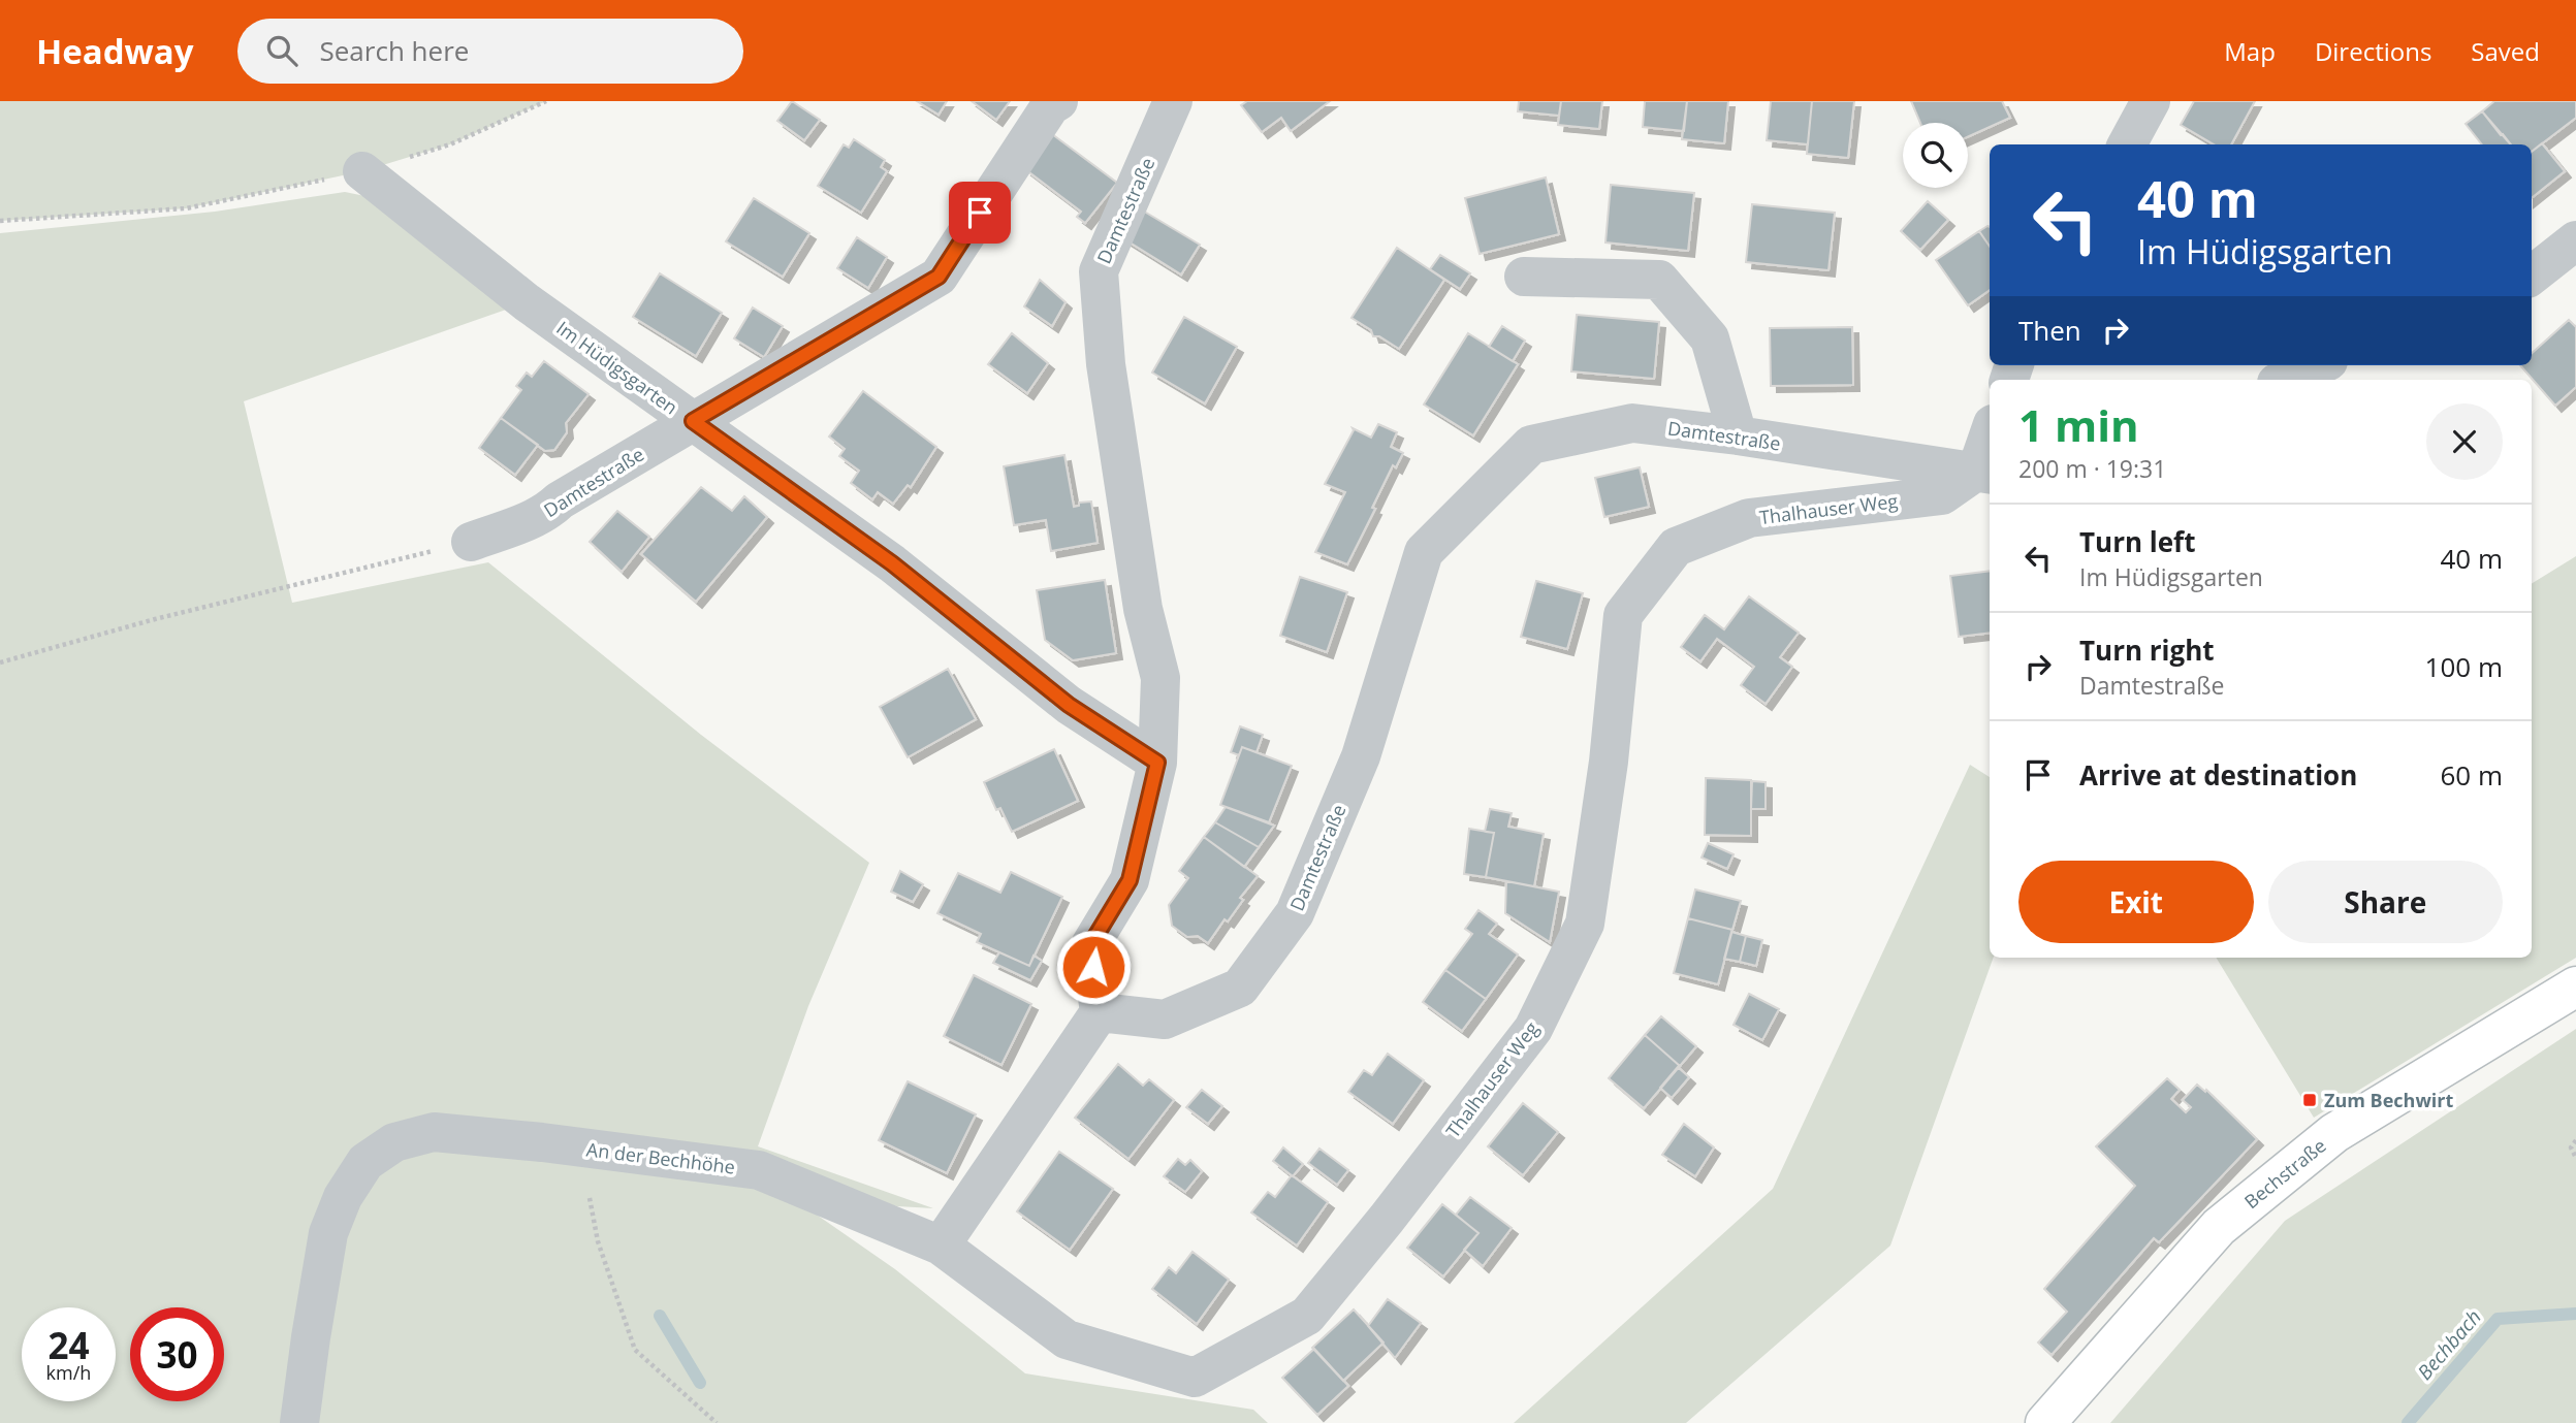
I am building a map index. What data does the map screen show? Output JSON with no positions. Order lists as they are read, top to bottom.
{
  "streets": {
    "main road": ["Bechstraße"],
    "street": [
      "Damtestraße",
      "Im Hüdigsgarten",
      "Thalhauser Weg",
      "An der Bechhöhe"
    ]
  },
  "crossings": [
    ["Damtestraße", "Im Hüdigsgarten"],
    ["Damtestraße", "Thalhauser Weg"],
    ["Thalhauser Weg", "An der Bechhöhe"]
  ],
  "water": ["Bechbach"],
  "places": {
    "transit": ["Zum Bechwirt"]
  },
  "page": {
    "header": "Headway",
    "search": "Search here",
    "nav": ["Map", "Directions", "Saved"],
    "turn": ["40 m", "Im Hüdigsgarten"],
    "then": "Then",
    "heading": ["1 min", "200 m · 19:31"],
    "list": [
      {
        "name": "Turn left",
        "note": "Im Hüdigsgarten",
        "value": "40 m"
      },
      {
        "name": "Turn right",
        "note": "Damtestraße",
        "value": "100 m"
      },
      {
        "name": "Arrive at destination",
        "value": "60 m"
      }
    ],
    "buttons": ["Exit", "Share"],
    "speed": "24 km/h",
    "limit": "30"
  }
}
